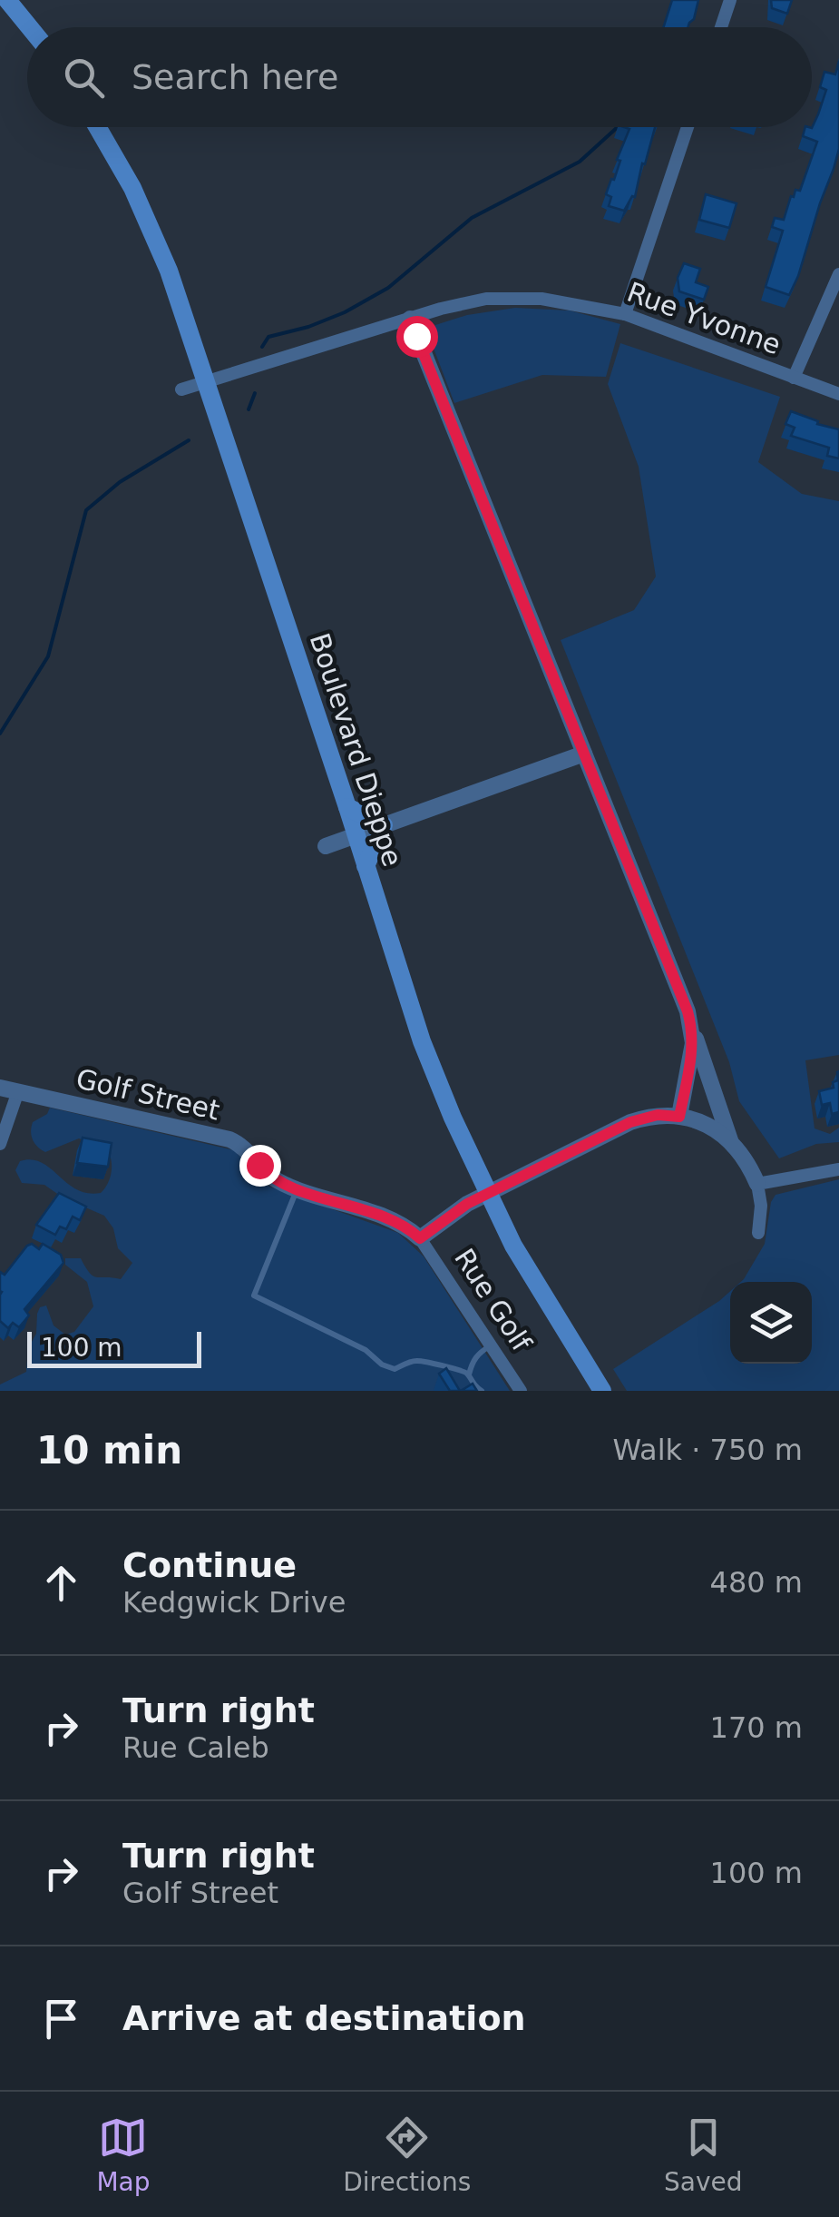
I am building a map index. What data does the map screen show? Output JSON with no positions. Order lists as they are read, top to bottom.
{
  "streets": {
    "main road": ["Boulevard Dieppe"],
    "street": ["Rue Yvonne", "Golf Street", "Rue Golf"]
  },
  "crossings": [
    ["Rue Yvonne", "Boulevard Dieppe"],
    ["Golf Street", "Rue Golf"]
  ],
  "scale_bar": "100 m",
  "page": {
    "search": "Search here",
    "scale": "100 m",
    "heading": ["10 min", "Walk · 750 m"],
    "list": [
      ["Continue", "Kedgwick Drive", "480 m"],
      ["Turn right", "Rue Caleb", "170 m"],
      ["Turn right", "Golf Street", "100 m"],
      "Arrive at destination"
    ],
    "nav": ["Map", "Directions", "Saved"]
  }
}
